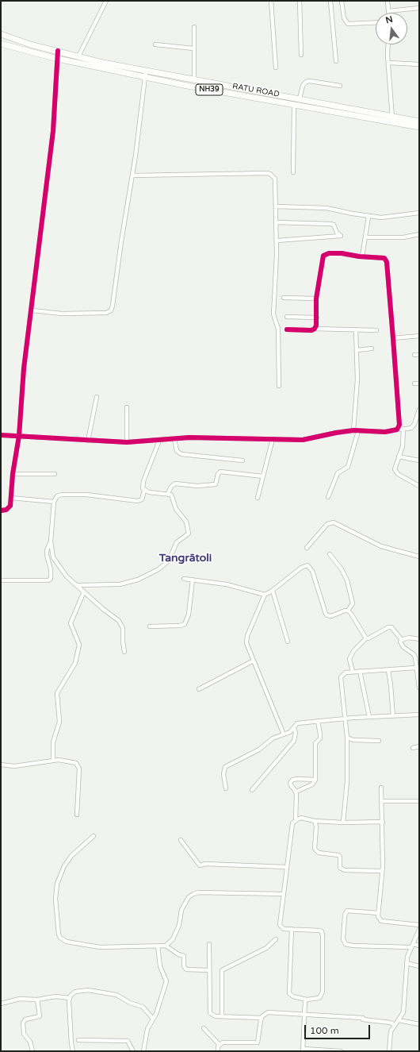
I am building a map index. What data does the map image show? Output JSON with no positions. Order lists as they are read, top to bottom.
{
  "streets": {
    "main road": ["NH39", "RATU ROAD"]
  },
  "districts": ["Tangrātoli"],
  "scale_bar": "100 m",
  "north": "top"
}
